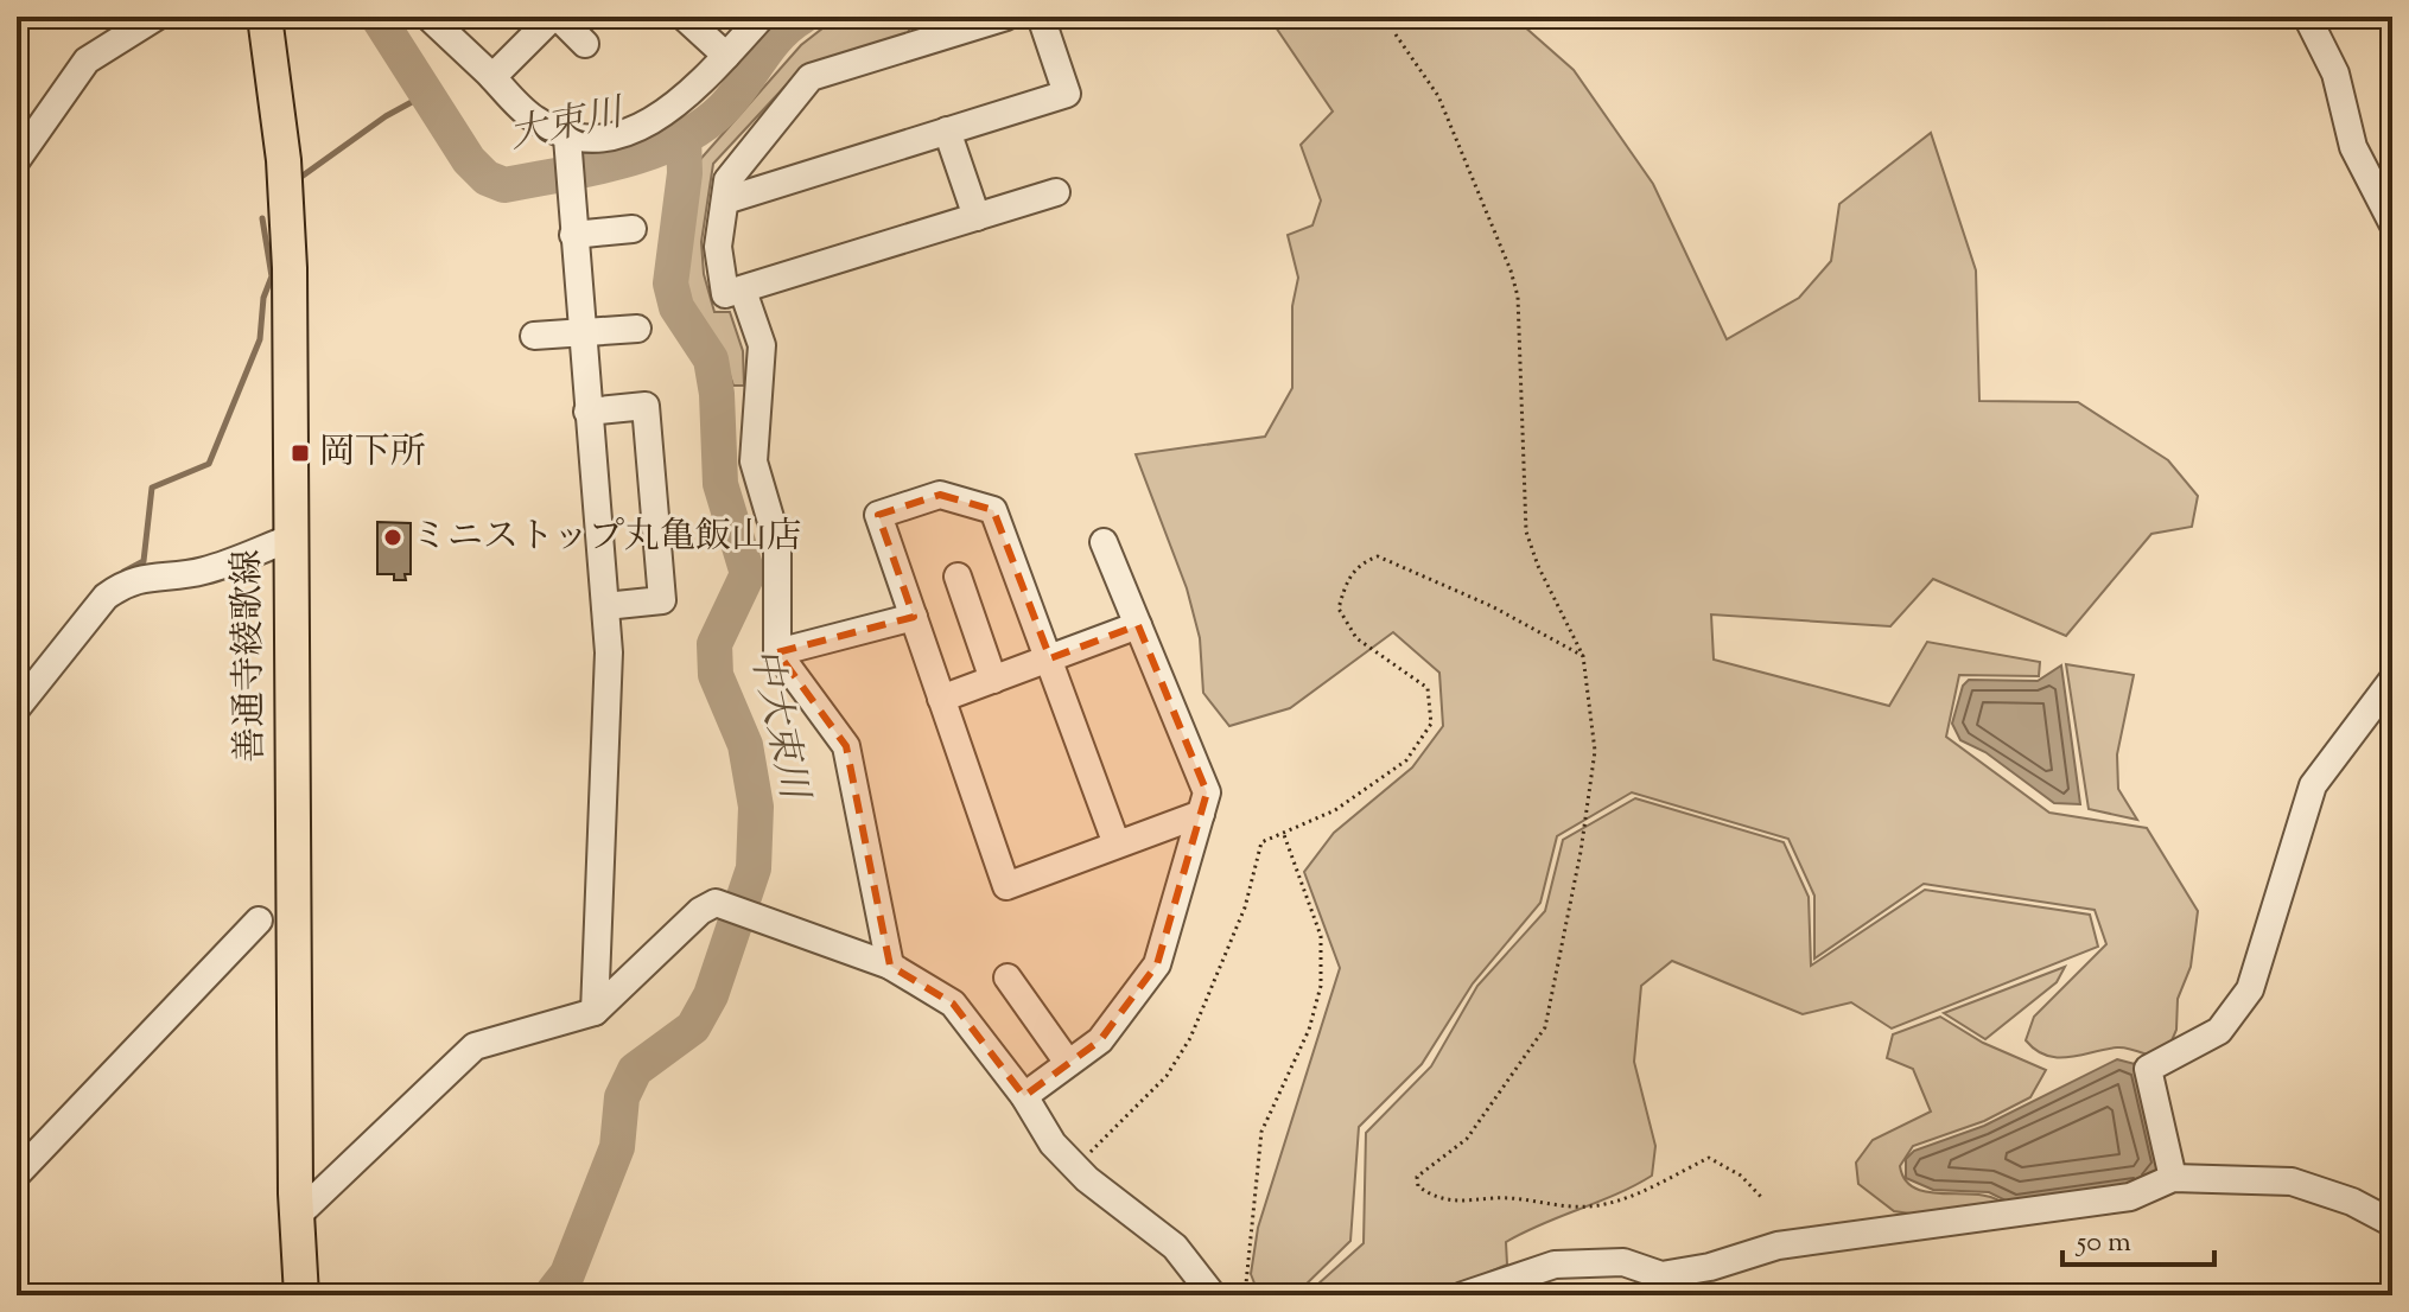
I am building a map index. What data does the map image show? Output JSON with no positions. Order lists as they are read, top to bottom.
{
  "streets": {
    "main road": ["善通寺綾歌線"]
  },
  "water": ["大束川", "中大束川"],
  "places": {
    "transit": ["岡下所"],
    "other": ["ミニストップ丸亀飯山店"]
  },
  "scale_bar": "50 m"
}
